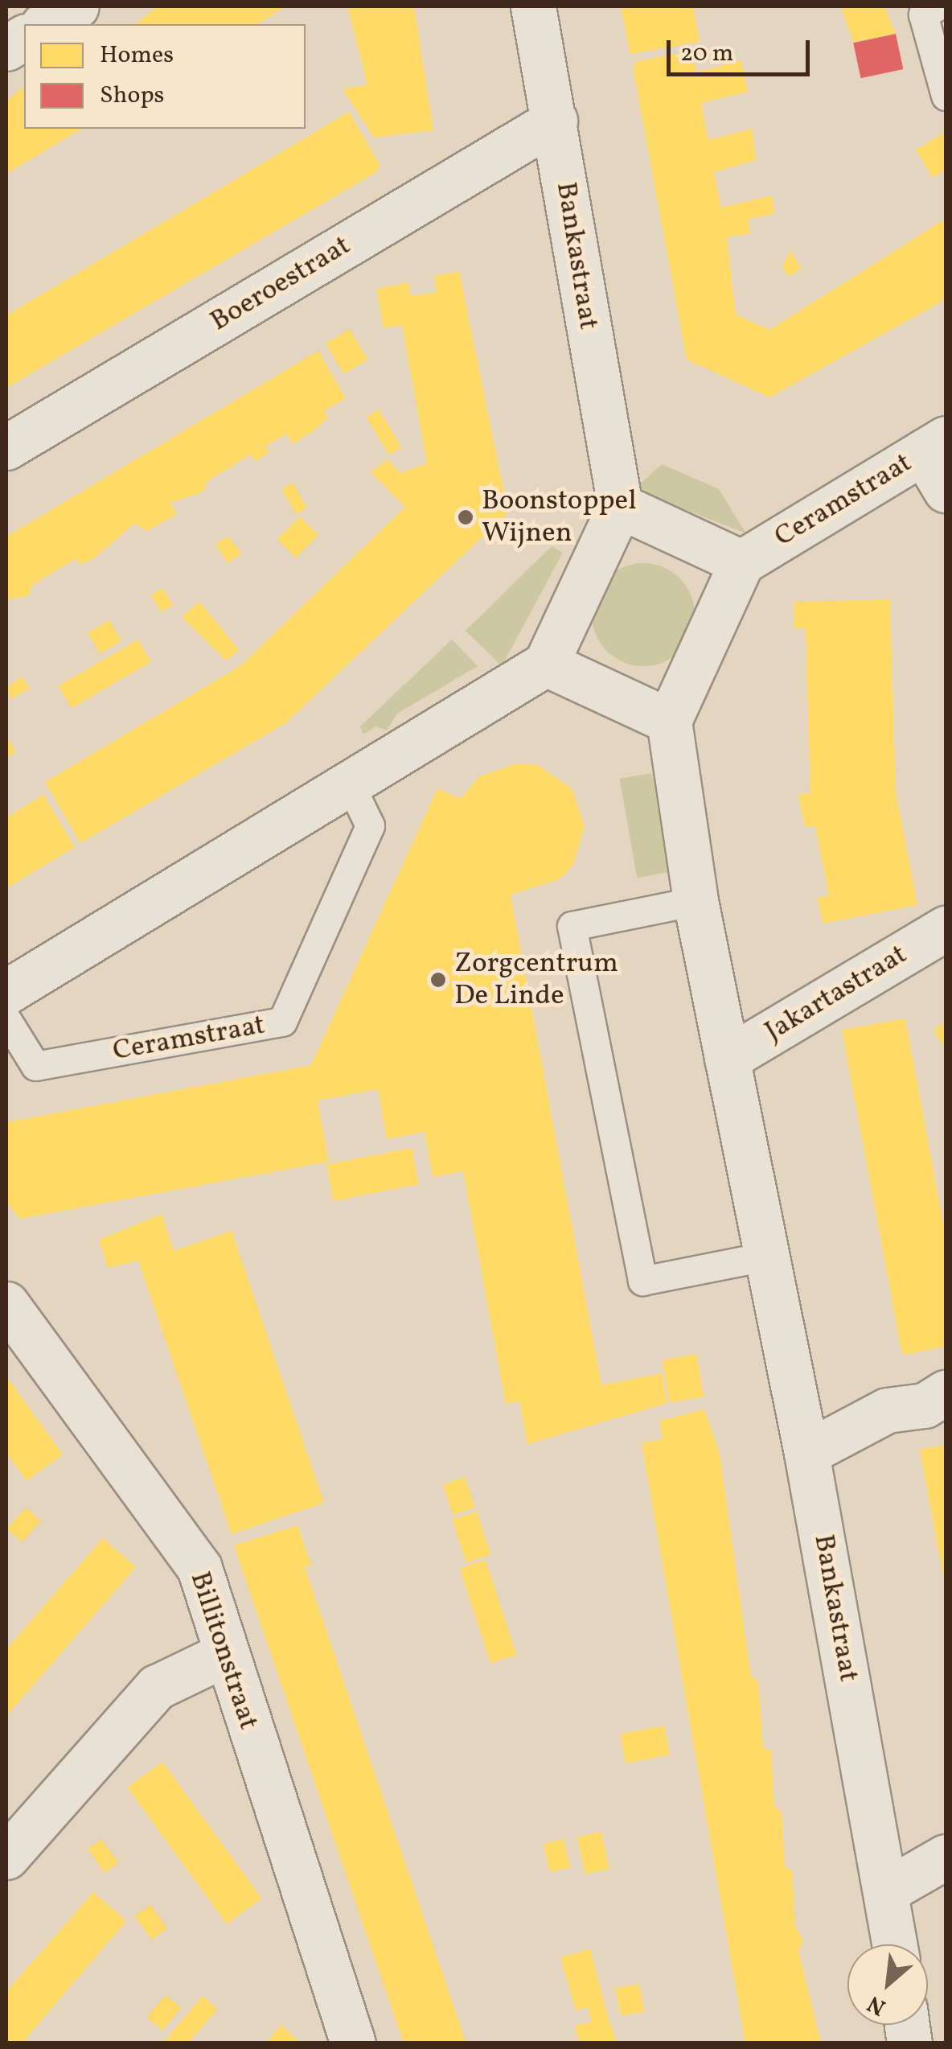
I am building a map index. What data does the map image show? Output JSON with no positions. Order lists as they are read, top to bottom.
{
  "streets": {
    "street": [
      "Bankastraat",
      "Boeroestraat",
      "Ceramstraat",
      "Jakartastraat",
      "Billitonstraat"
    ]
  },
  "crossings": [
    ["Bankastraat", "Boeroestraat"],
    ["Bankastraat", "Jakartastraat"]
  ],
  "places": ["Boonstoppel Wijnen", "Zorgcentrum De Linde"],
  "legend": ["Homes", "Shops"],
  "scale_bar": "20 m",
  "north": "bottom left"
}
